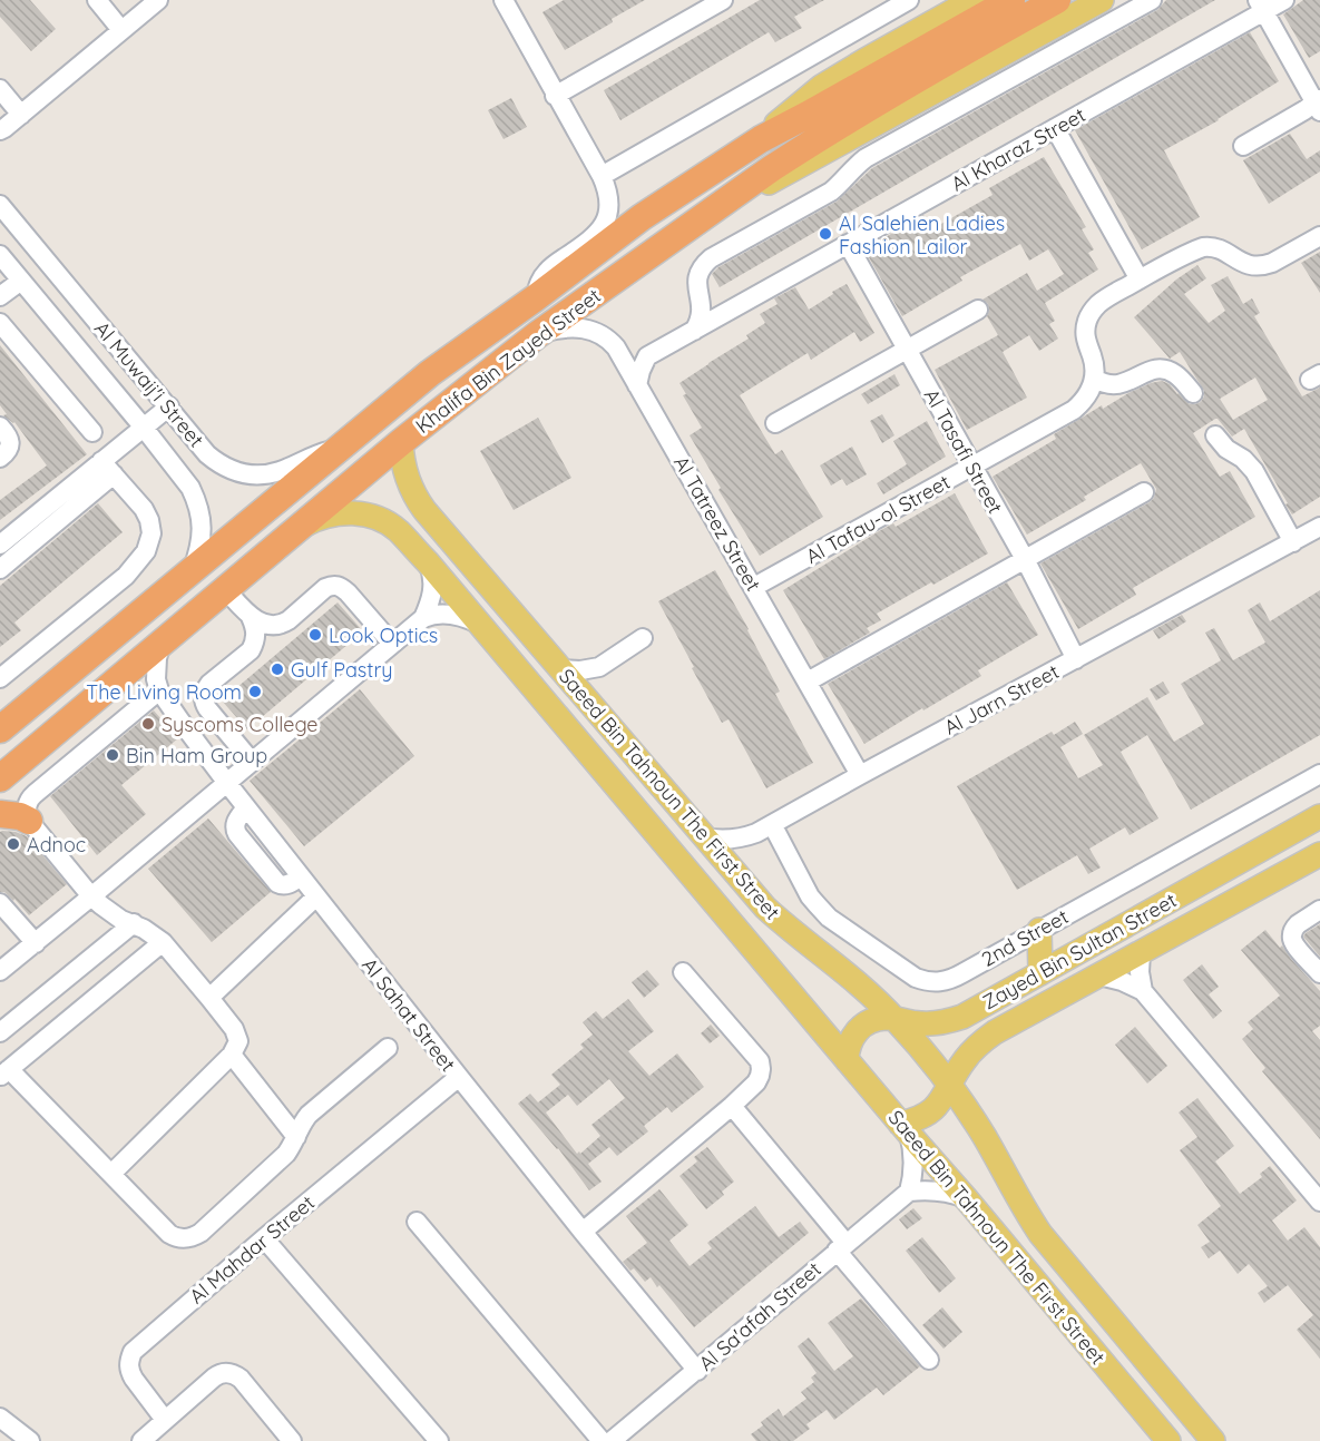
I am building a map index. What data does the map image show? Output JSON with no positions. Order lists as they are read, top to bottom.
{
  "streets": {
    "highway": ["Khalifa Bin Zayed Street"],
    "main road": ["Saeed Bin Tahnoun The First Street", "Zayed Bin Sultan Street"],
    "street": [
      "Al Kharaz Street",
      "Al Muwaij'i Street",
      "Al Tasafi Street",
      "Al Tafau-ol Street",
      "Al Tatreez Street",
      "Al Jarn Street",
      "2nd Street",
      "Al Sahat Street",
      "Al Mahdar Street",
      "Al Sa'afah Street"
    ]
  },
  "crossings": [
    ["Al Kharaz Street", "Al Tasafi Street"],
    ["Khalifa Bin Zayed Street", "Al Muwaij'i Street"],
    ["Khalifa Bin Zayed Street", "Al Tatreez Street"],
    ["Khalifa Bin Zayed Street", "Saeed Bin Tahnoun The First Street"],
    ["Al Tasafi Street", "Al Tafau-ol Street"],
    ["Al Tasafi Street", "Al Jarn Street"],
    ["Al Tafau-ol Street", "Al Tatreez Street"],
    ["Al Tatreez Street", "Al Jarn Street"],
    ["Al Jarn Street", "Saeed Bin Tahnoun The First Street"],
    ["Al Jarn Street", "2nd Street"],
    ["Saeed Bin Tahnoun The First Street", "Zayed Bin Sultan Street"],
    ["Al Sahat Street", "Al Mahdar Street"],
    ["Al Sahat Street", "Al Sa'afah Street"]
  ],
  "places": [
    "Al Salehien Ladies Fashion Lailor",
    "Look Optics",
    "Gulf Pastry",
    "The Living Room",
    "Syscoms College",
    "Bin Ham Group",
    "Adnoc"
  ]
}
